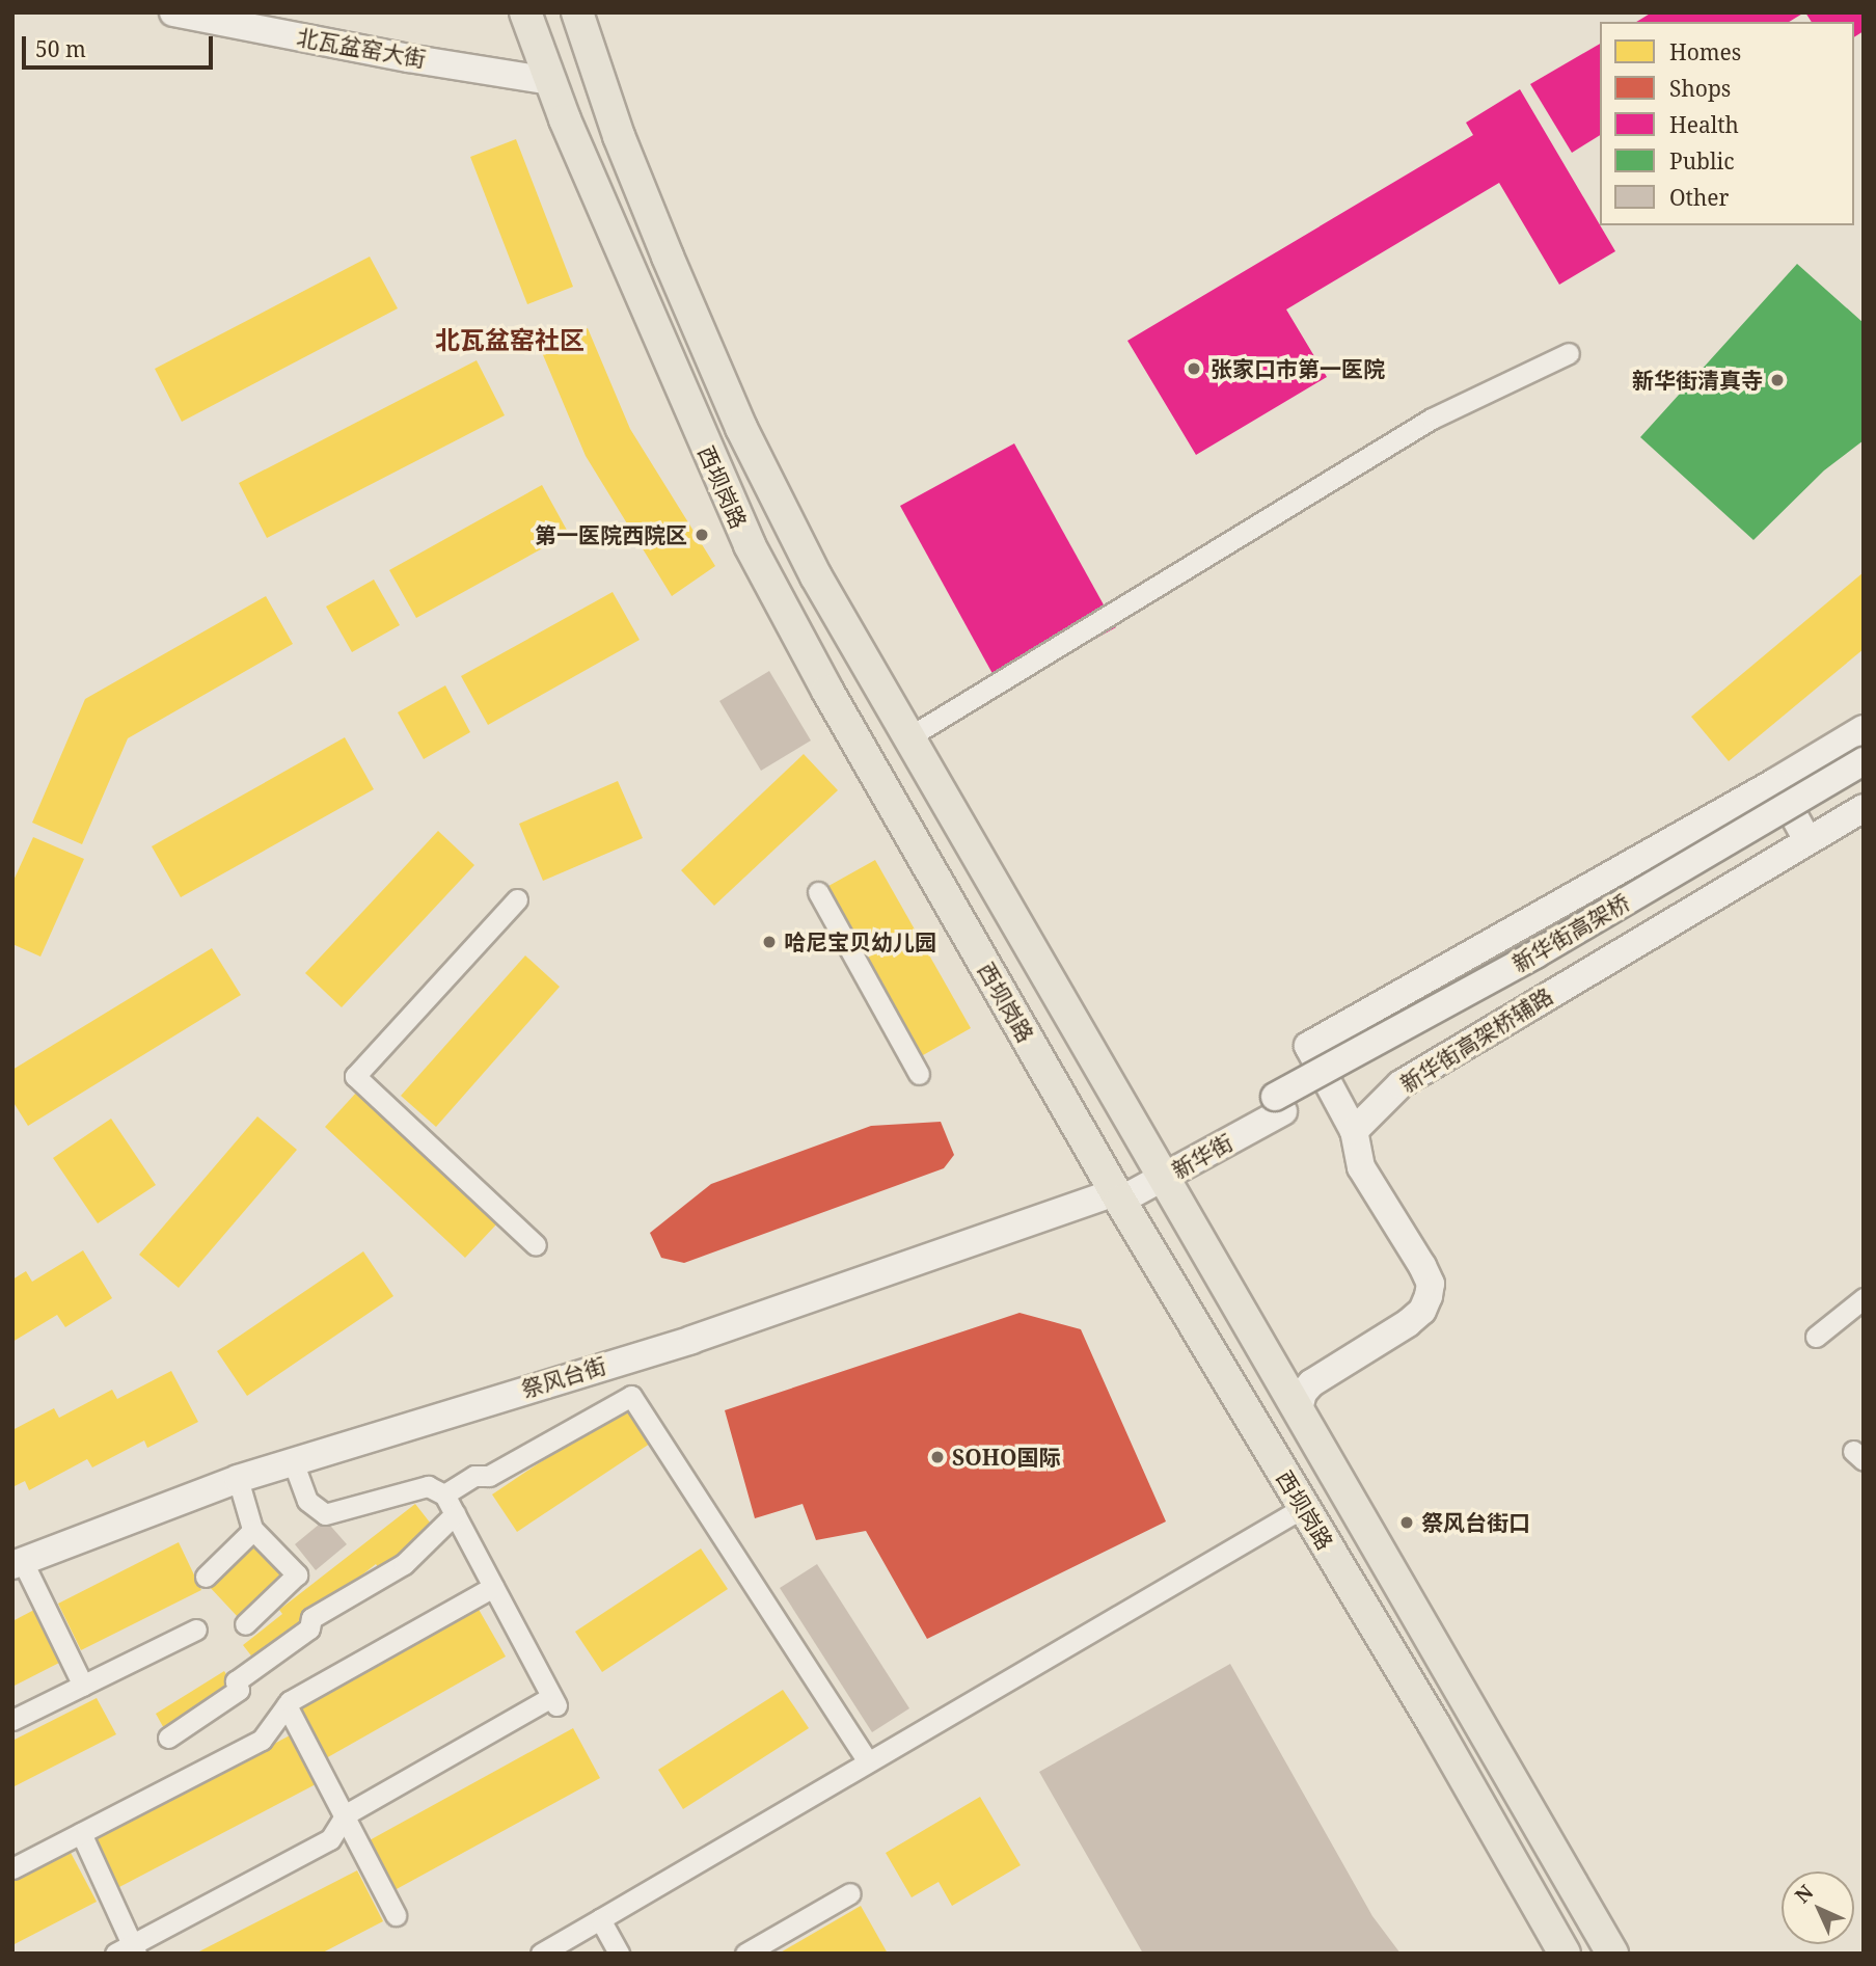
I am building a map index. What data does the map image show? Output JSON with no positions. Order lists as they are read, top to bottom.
{
  "streets": {
    "main road": [
      "北瓦盆窑大街",
      "西坝岗路",
      "新华街高架桥",
      "新华街高架桥辅路",
      "新华街",
      "祭风台街"
    ]
  },
  "crossings": [
    ["北瓦盆窑大街", "西坝岗路"],
    ["西坝岗路", "新华街"],
    ["西坝岗路", "祭风台街"],
    ["新华街高架桥", "新华街"],
    ["新华街", "祭风台街"]
  ],
  "districts": ["北瓦盆窑社区"],
  "places": [
    "张家口市第一医院",
    "新华街清真寺",
    "第一医院西院区",
    "哈尼宝贝幼儿园",
    "SOHO国际",
    "祭风台街口"
  ],
  "legend": [
    "Homes",
    "Shops",
    "Health",
    "Public",
    "Other"
  ],
  "scale_bar": "50 m",
  "north": "top left"
}
